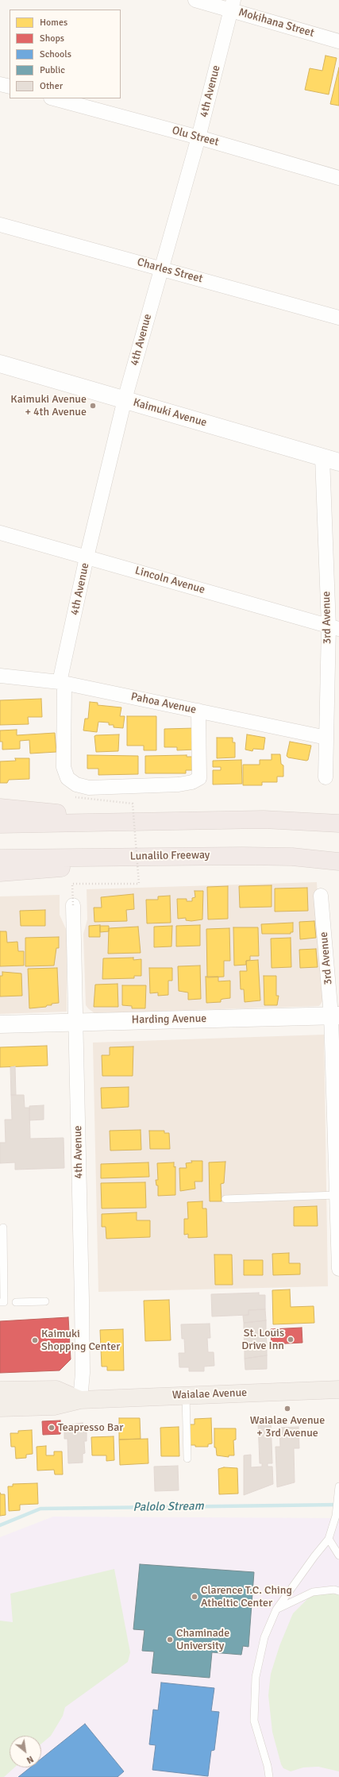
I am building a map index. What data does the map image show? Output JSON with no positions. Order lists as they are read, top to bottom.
{
  "streets": {
    "highway": ["Lunalilo Freeway"],
    "main road": ["Waialae Avenue"],
    "street": [
      "Mokihana Street",
      "4th Avenue",
      "Olu Street",
      "Charles Street",
      "Kaimuki Avenue",
      "Lincoln Avenue",
      "3rd Avenue",
      "Pahoa Avenue",
      "Harding Avenue"
    ]
  },
  "crossings": [
    ["Mokihana Street", "4th Avenue"],
    ["4th Avenue", "Olu Street"],
    ["4th Avenue", "Charles Street"],
    ["4th Avenue", "Kaimuki Avenue"],
    ["4th Avenue", "Lincoln Avenue"],
    ["4th Avenue", "Pahoa Avenue"],
    ["4th Avenue", "Harding Avenue"],
    ["4th Avenue", "Waialae Avenue"],
    ["Kaimuki Avenue", "3rd Avenue"],
    ["Lincoln Avenue", "3rd Avenue"],
    ["3rd Avenue", "Pahoa Avenue"],
    ["3rd Avenue", "Harding Avenue"]
  ],
  "water": ["Palolo Stream"],
  "places": [
    "Kaimuki Avenue + 4th Avenue",
    "St. Louis Drive Inn",
    "Kaimuki Shopping Center",
    "Waialae Avenue + 3rd Avenue",
    "Teapresso Bar",
    "Clarence T.C. Ching Atheltic Center",
    "Chaminade University"
  ],
  "legend": [
    "Homes",
    "Shops",
    "Schools",
    "Public",
    "Other"
  ],
  "north": "bottom right"
}
